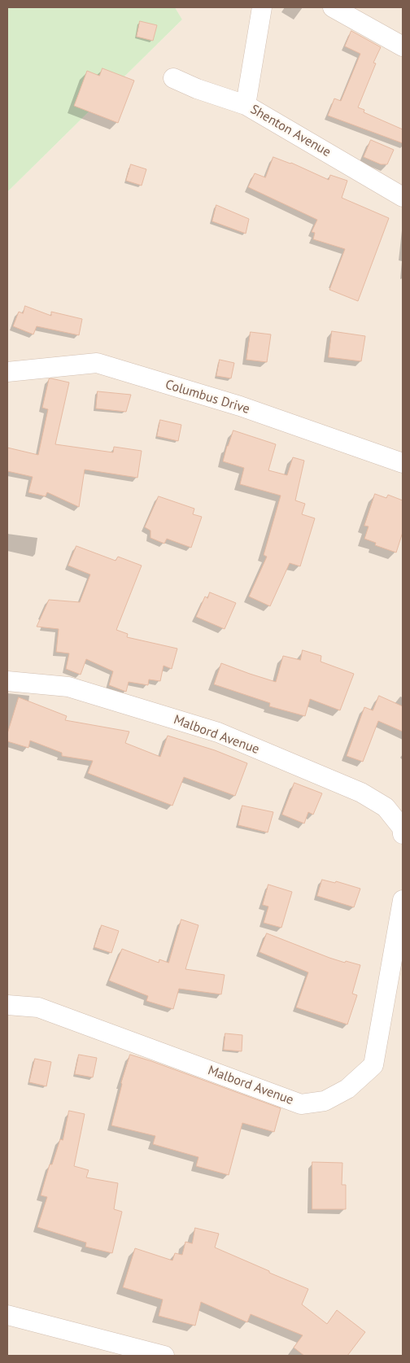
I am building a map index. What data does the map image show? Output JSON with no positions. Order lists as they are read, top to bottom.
{
  "streets": {
    "street": ["Shenton Avenue", "Columbus Drive", "Malbord Avenue"]
  }
}
